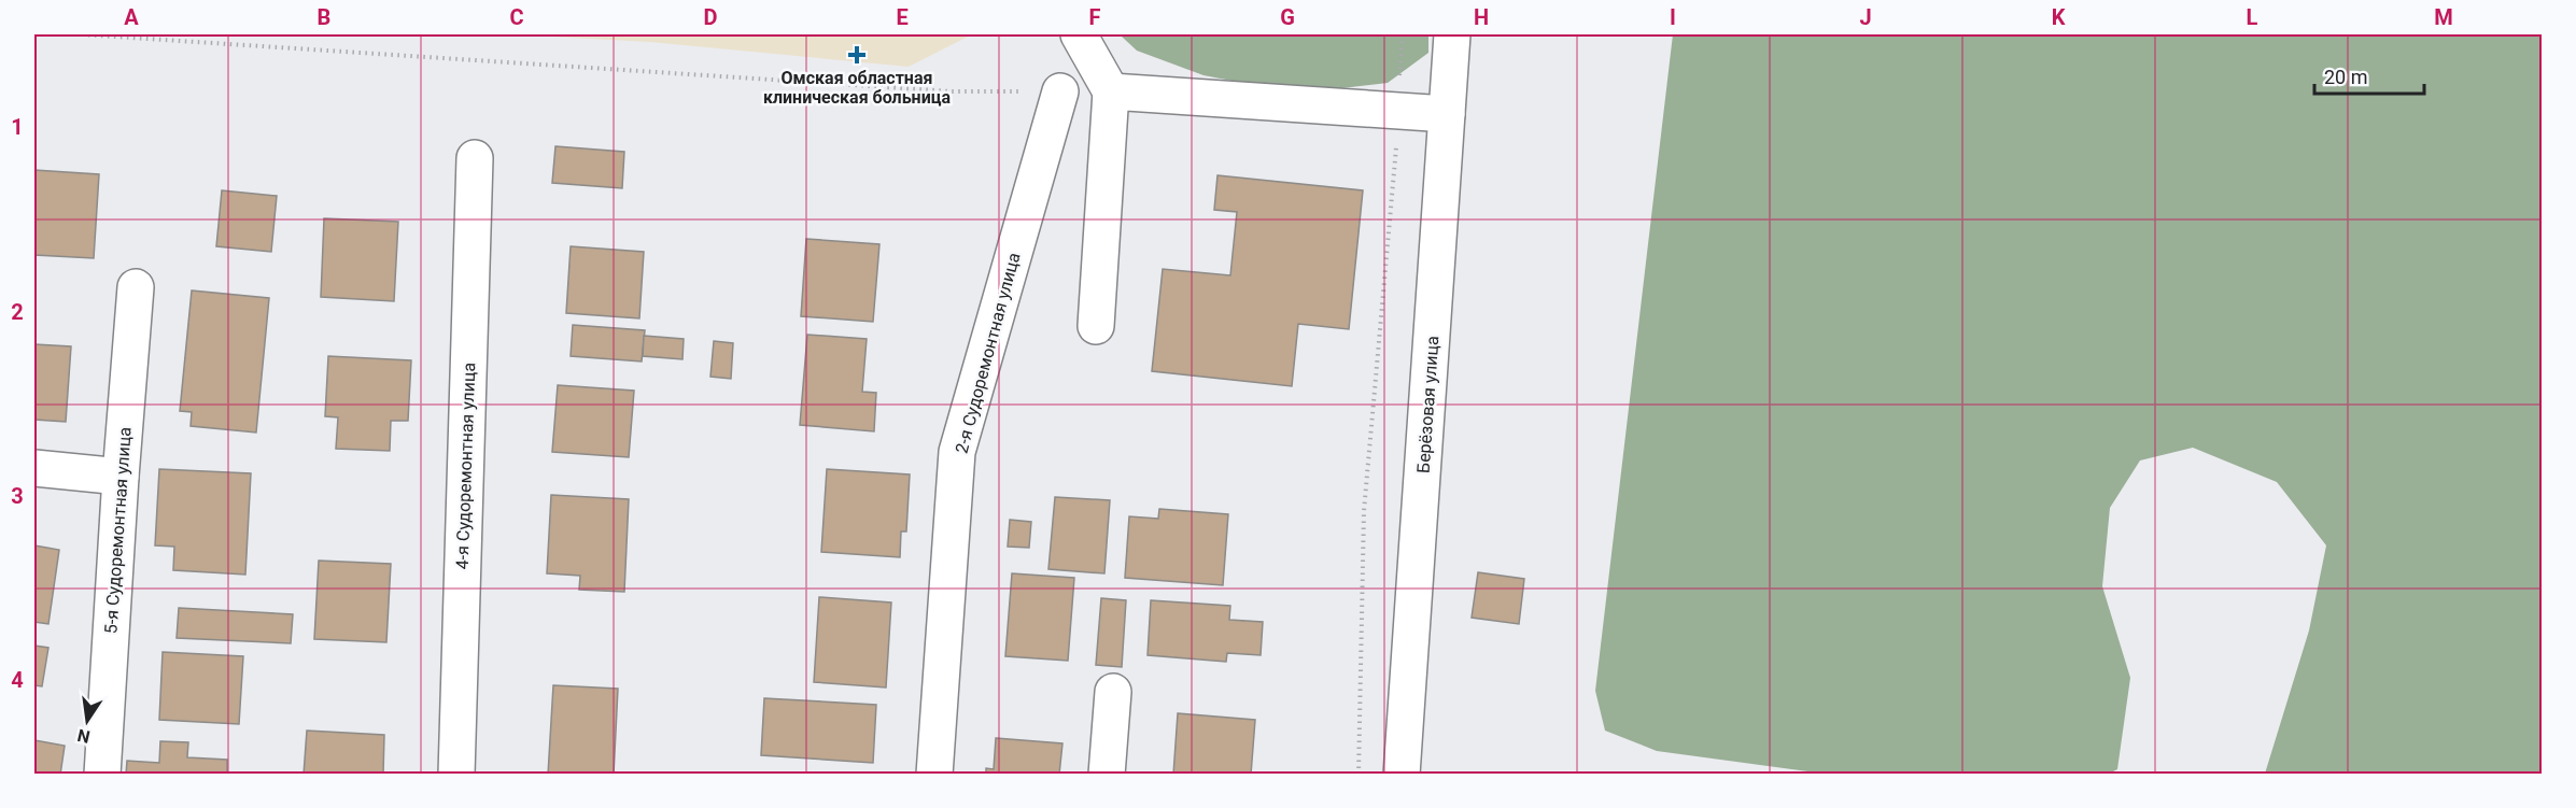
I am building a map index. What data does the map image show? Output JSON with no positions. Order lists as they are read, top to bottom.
{
  "streets": {
    "street": [
      "2-я Судоремонтная улица",
      "Берёзовая улица",
      "4-я Судоремонтная улица",
      "5-я Судоремонтная улица"
    ]
  },
  "places": {
    "health": ["Омская областная клиническая больница"]
  },
  "scale_bar": "20 m",
  "north": "bottom",
  "grid": {
    "columns": [
      "A",
      "B",
      "C",
      "D",
      "E",
      "F",
      "G",
      "H",
      "I",
      "J",
      "K",
      "L",
      "M"
    ],
    "rows": [
      "1",
      "2",
      "3",
      "4"
    ]
  }
}
